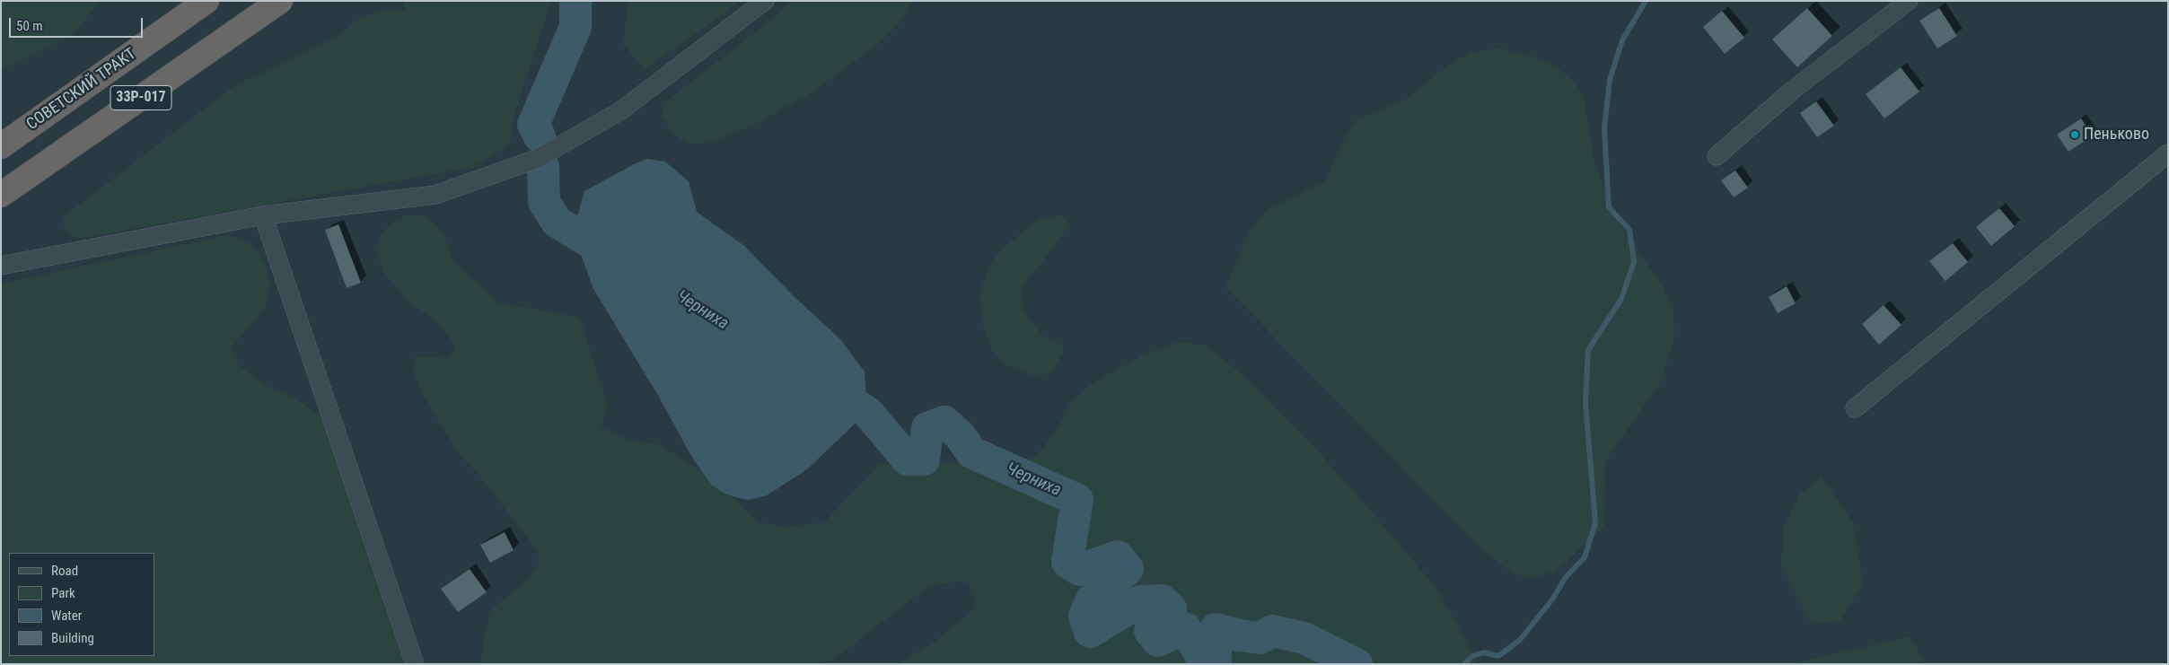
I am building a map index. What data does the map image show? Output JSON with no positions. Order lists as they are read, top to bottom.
{
  "streets": {
    "highway": ["СОВЕТСКИЙ ТРАКТ", "33Р-017"]
  },
  "water": ["Черниха"],
  "places": ["Пеньково"],
  "legend": [
    "Road",
    "Park",
    "Water",
    "Building"
  ],
  "scale_bar": "50 m"
}
